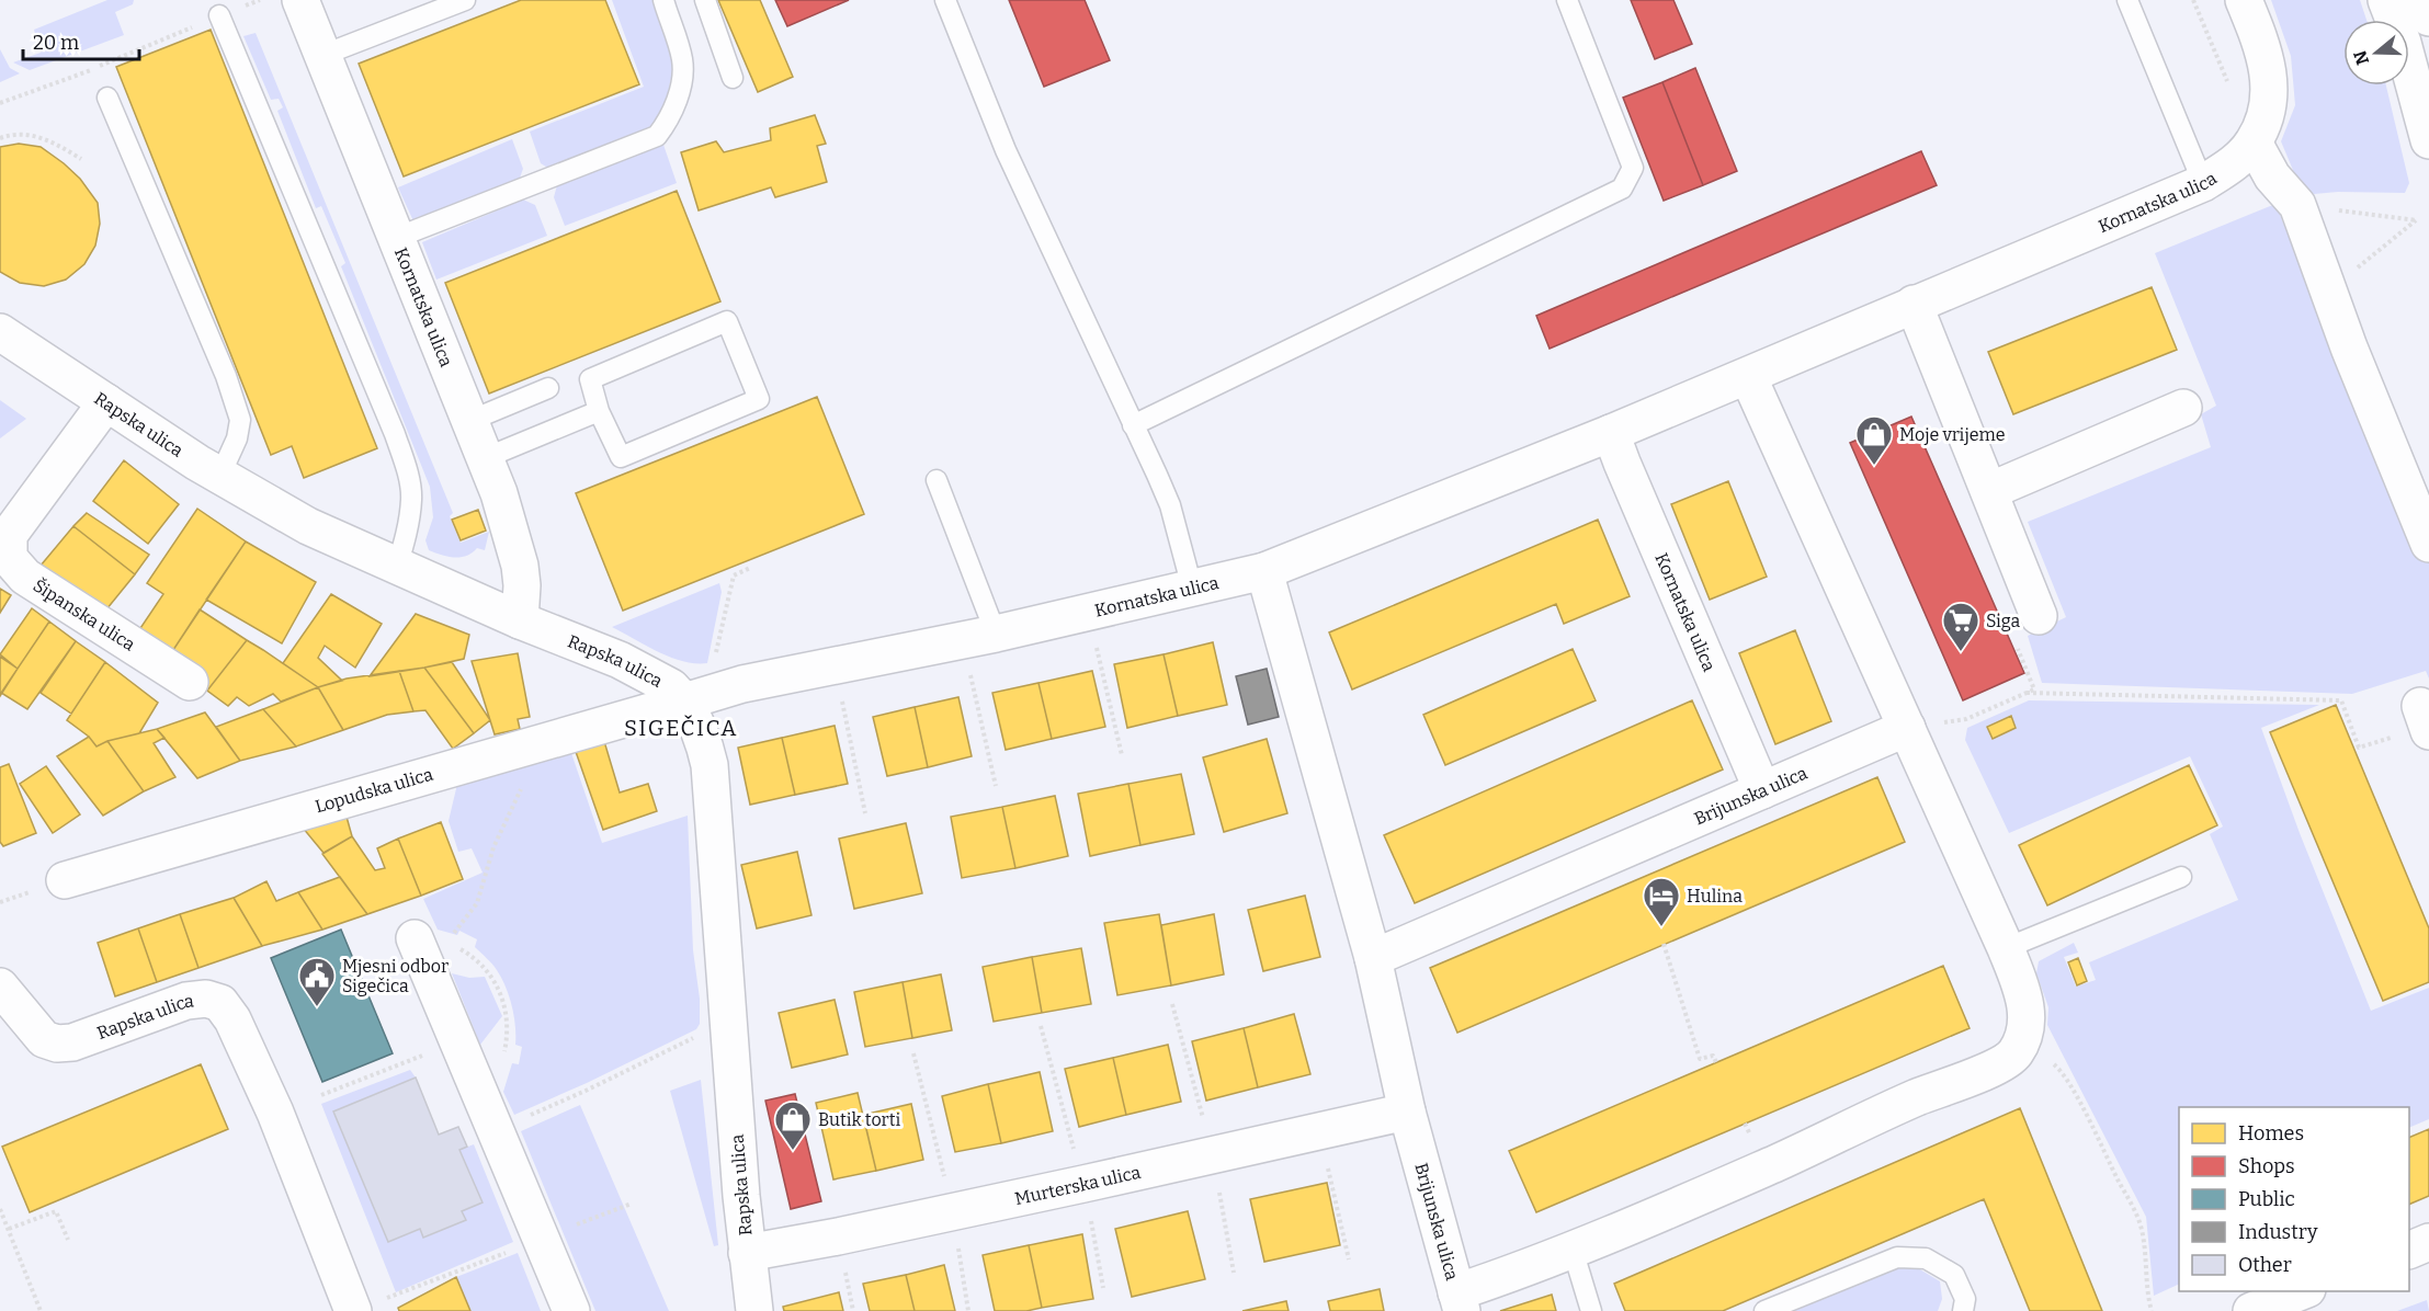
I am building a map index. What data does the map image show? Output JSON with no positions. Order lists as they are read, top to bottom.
{
  "streets": {
    "street": [
      "Kornatska ulica",
      "Rapska ulica",
      "Šipanska ulica",
      "Lopudska ulica",
      "Brijunska ulica",
      "Murterska ulica"
    ]
  },
  "crossings": [
    ["Kornatska ulica", "Rapska ulica"],
    ["Kornatska ulica", "Lopudska ulica"],
    ["Kornatska ulica", "Brijunska ulica"],
    ["Rapska ulica", "Šipanska ulica"],
    ["Rapska ulica", "Lopudska ulica"],
    ["Rapska ulica", "Murterska ulica"],
    ["Brijunska ulica", "Murterska ulica"]
  ],
  "districts": ["SIGEČICA"],
  "places": {
    "shop": ["Moje vrijeme", "Butik torti"],
    "supermarket": ["Siga"],
    "hotel": ["Hulina"],
    "public building": ["Mjesni odbor Sigečica"]
  },
  "legend": [
    "Homes",
    "Shops",
    "Public",
    "Industry",
    "Other"
  ],
  "scale_bar": "20 m",
  "north": "left"
}
